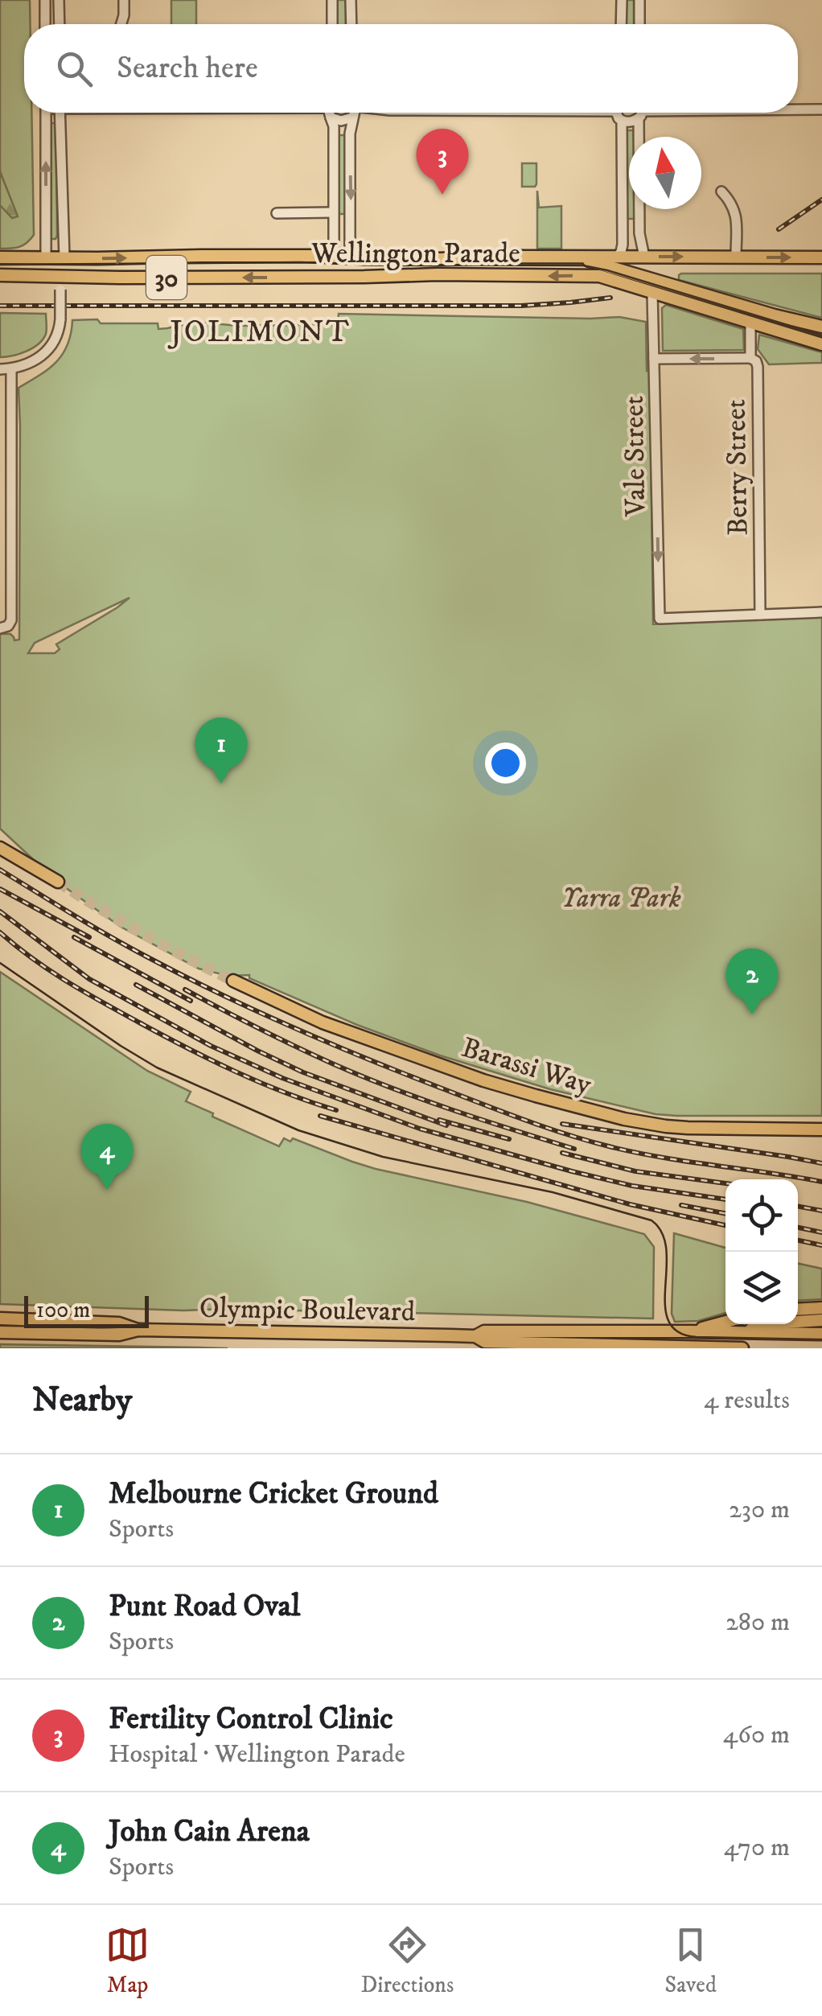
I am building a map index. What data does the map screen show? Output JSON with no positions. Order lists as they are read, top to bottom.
{
  "streets": {
    "main road": [
      "Wellington Parade",
      "30",
      "Barassi Way",
      "Olympic Boulevard"
    ],
    "street": ["Vale Street", "Berry Street"]
  },
  "crossings": [
    ["Wellington Parade", "Vale Street"],
    ["Wellington Parade", "Berry Street"],
    ["Vale Street", "Berry Street"]
  ],
  "districts": ["JOLIMONT"],
  "parks": ["Yarra Park"],
  "scale_bar": "100 m",
  "north": "top",
  "page": {
    "search": "Search here",
    "pins": [
      "3",
      "1",
      "2",
      "4"
    ],
    "scale": "100 m",
    "heading": ["Nearby", "4 results"],
    "list": [
      {
        "mark": "1",
        "name": "Melbourne Cricket Ground",
        "note": "Sports",
        "value": "230 m"
      },
      {
        "mark": "2",
        "name": "Punt Road Oval",
        "note": "Sports",
        "value": "280 m"
      },
      {
        "mark": "3",
        "name": "Fertility Control Clinic",
        "note": "Hospital · Wellington Parade",
        "value": "460 m"
      },
      {
        "mark": "4",
        "name": "John Cain Arena",
        "note": "Sports",
        "value": "470 m"
      }
    ],
    "nav": ["Map", "Directions", "Saved"]
  }
}
